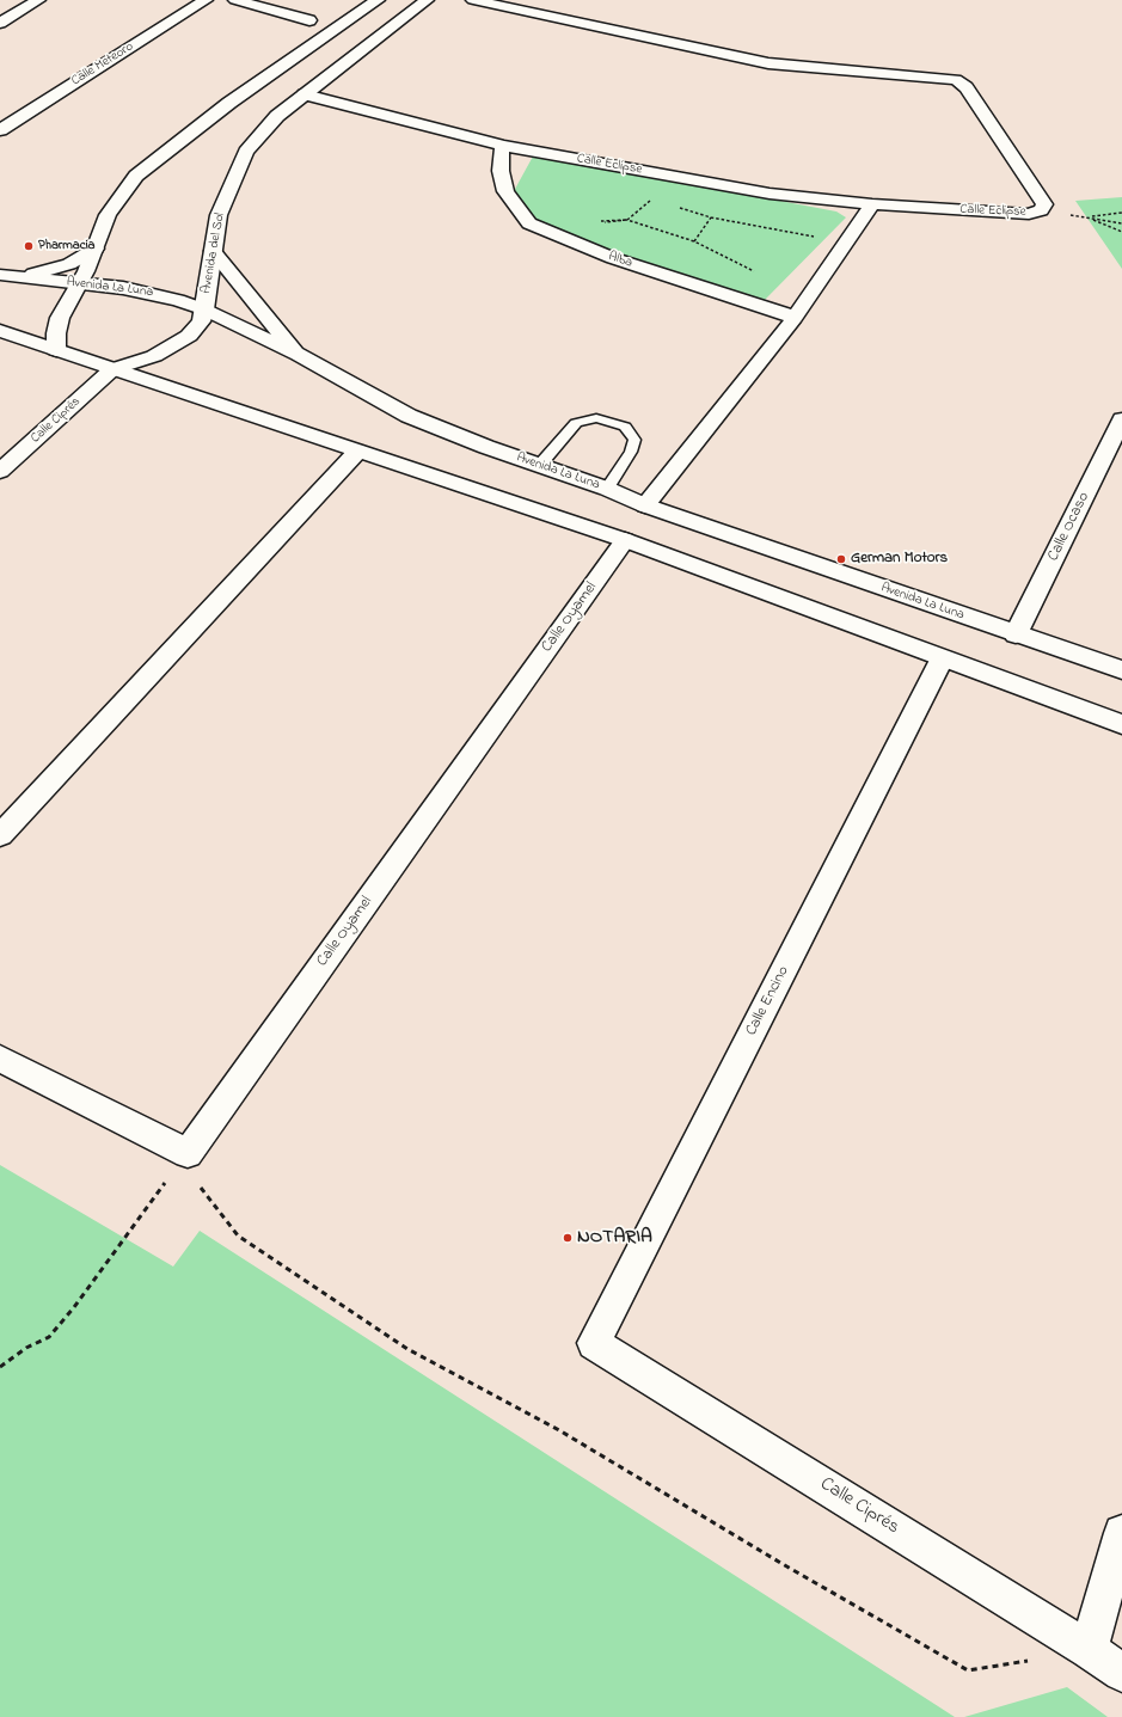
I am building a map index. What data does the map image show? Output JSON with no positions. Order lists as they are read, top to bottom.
{
  "streets": {
    "street": [
      "Calle Meteoro",
      "Calle Eclipse",
      "Avenida del Sol",
      "Alba",
      "Avenida La Luna",
      "Calle Ciprés",
      "Calle Ocaso",
      "Calle Oyamel",
      "Calle Encino"
    ]
  },
  "crossings": [
    ["Calle Eclipse", "Avenida del Sol"],
    ["Calle Eclipse", "Alba"],
    ["Avenida del Sol", "Avenida La Luna"],
    ["Avenida del Sol", "Calle Ciprés"],
    ["Avenida La Luna", "Calle Ocaso"],
    ["Calle Ciprés", "Calle Encino"]
  ],
  "places": ["Pharmacia", "German Motors", "NOTARIA"]
}
